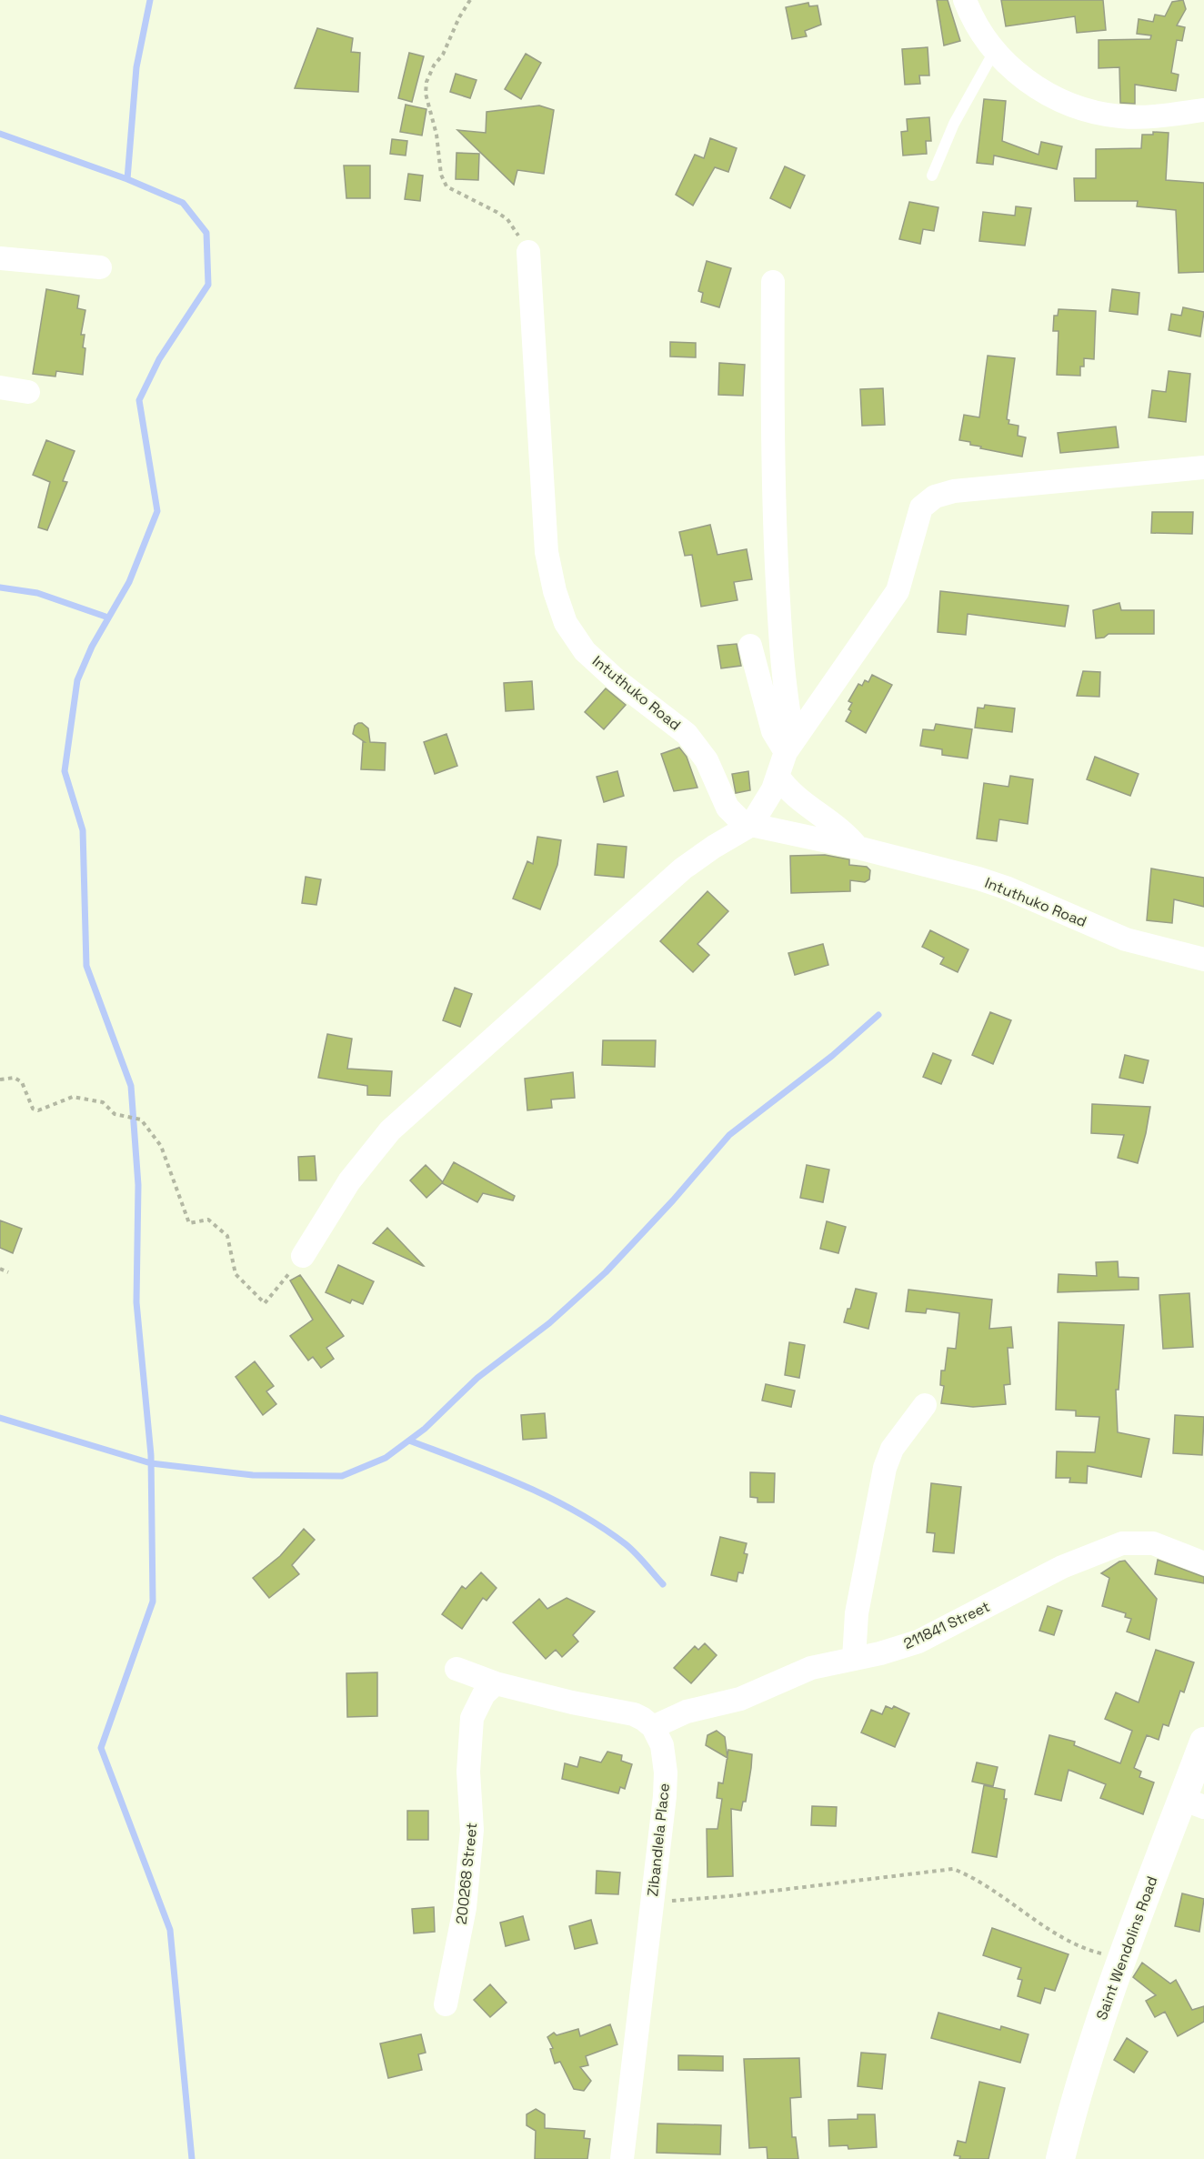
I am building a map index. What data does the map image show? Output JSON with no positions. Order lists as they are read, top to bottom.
{
  "streets": {
    "street": [
      "Intuthuko Road",
      "211841 Street",
      "Zibandlela Place",
      "200268 Street",
      "Saint Wendolins Road"
    ]
  },
  "crossings": [
    ["211841 Street", "Zibandlela Place"]
  ]
}
